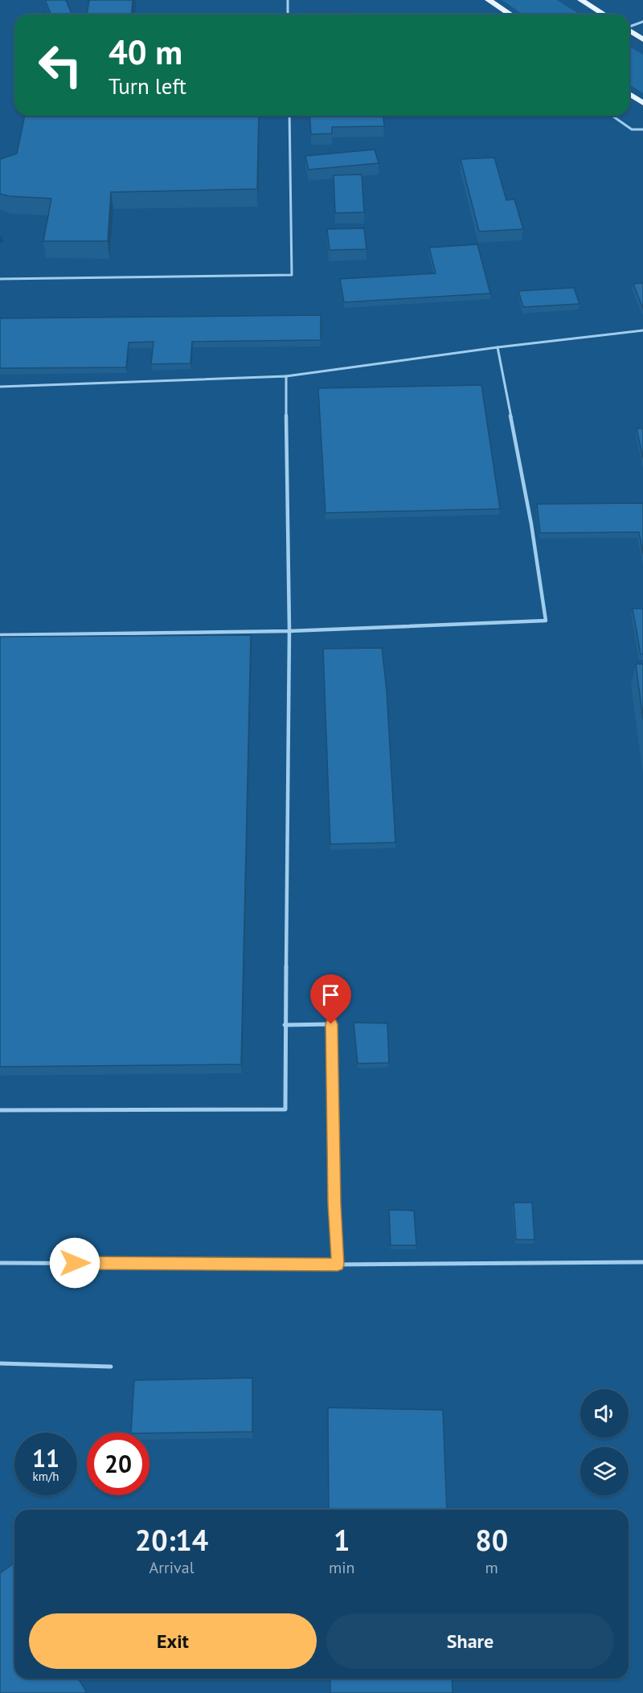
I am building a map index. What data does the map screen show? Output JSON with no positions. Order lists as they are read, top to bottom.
{
  "page": {
    "turn": ["40 m", "Turn left"],
    "speed": "11 km/h",
    "limit": "20",
    "eta": [
      "20:14",
      "Arrival",
      "1",
      "min",
      "80",
      "m"
    ],
    "buttons": ["Exit", "Share"]
  }
}
